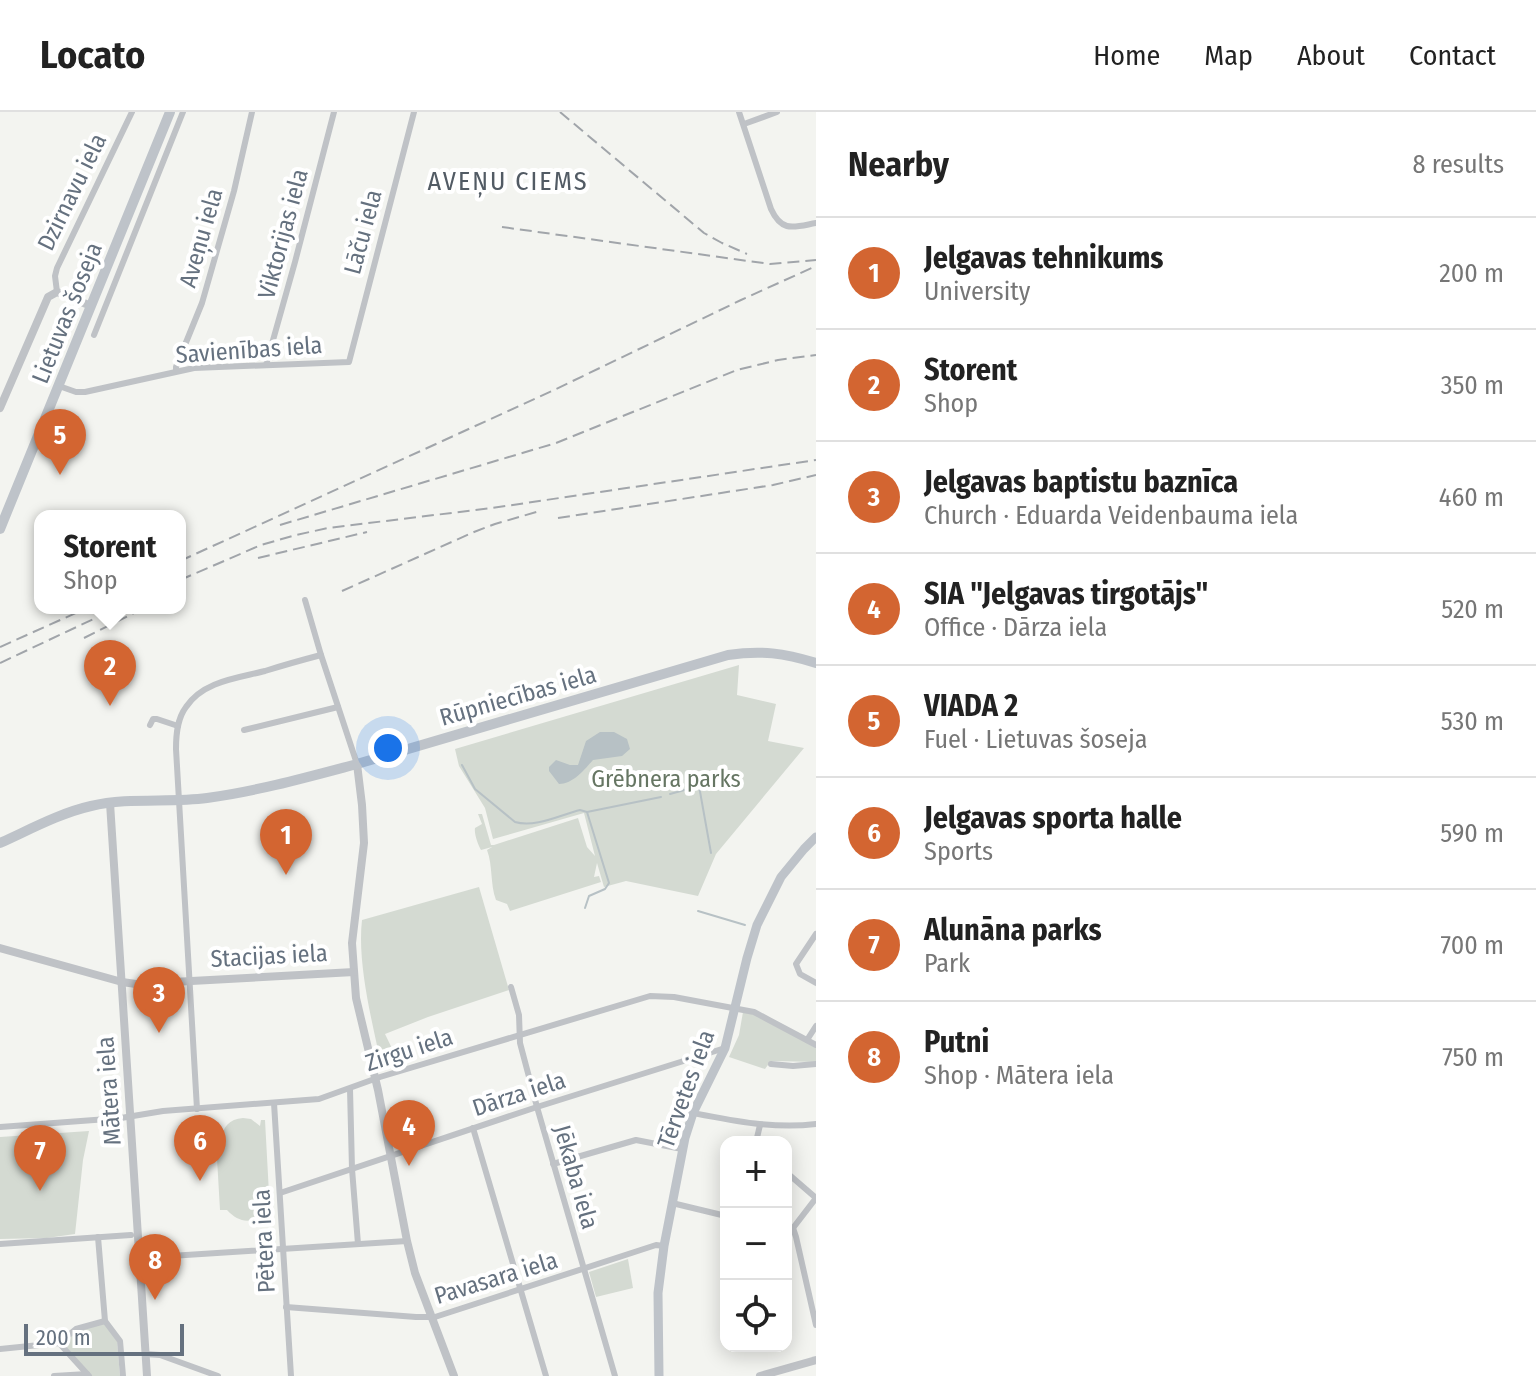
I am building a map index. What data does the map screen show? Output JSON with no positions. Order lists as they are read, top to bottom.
{
  "streets": {
    "main road": ["Lietuvas šoseja", "Rūpniecības iela", "Tērvetes iela"],
    "street": [
      "Dzirnavu iela",
      "Lāču iela",
      "Viktorijas iela",
      "Aveņu iela",
      "Savienības iela",
      "Stacijas iela",
      "Zirgu iela",
      "Mātera iela",
      "Dārza iela",
      "Jēkaba iela",
      "Pētera iela",
      "Pavasara iela"
    ]
  },
  "crossings": [
    ["Lāču iela", "Savienības iela"],
    ["Viktorijas iela", "Savienības iela"],
    ["Aveņu iela", "Savienības iela"],
    ["Lietuvas šoseja", "Savienības iela"],
    ["Rūpniecības iela", "Mātera iela"],
    ["Stacijas iela", "Mātera iela"],
    ["Zirgu iela", "Tērvetes iela"],
    ["Zirgu iela", "Mātera iela"],
    ["Zirgu iela", "Jēkaba iela"],
    ["Zirgu iela", "Pētera iela"],
    ["Tērvetes iela", "Dārza iela"],
    ["Tērvetes iela", "Pavasara iela"],
    ["Dārza iela", "Jēkaba iela"],
    ["Dārza iela", "Pētera iela"],
    ["Jēkaba iela", "Pavasara iela"],
    ["Pētera iela", "Pavasara iela"]
  ],
  "districts": ["AVEŅU CIEMS"],
  "parks": ["Grēbnera parks"],
  "scale_bar": "200 m",
  "page": {
    "header": "Locato",
    "nav": [
      "Home",
      "Map",
      "About",
      "Contact"
    ],
    "heading": ["Nearby", "8 results"],
    "list": [
      {
        "mark": "1",
        "name": "Jelgavas tehnikums",
        "note": "University",
        "value": "200 m"
      },
      {
        "mark": "2",
        "name": "Storent",
        "note": "Shop",
        "value": "350 m"
      },
      {
        "mark": "3",
        "name": "Jelgavas baptistu baznīca",
        "note": "Church · Eduarda Veidenbauma iela",
        "value": "460 m"
      },
      {
        "mark": "4",
        "name": "SIA \"Jelgavas tirgotājs\"",
        "note": "Office · Dārza iela",
        "value": "520 m"
      },
      {
        "mark": "5",
        "name": "VIADA 2",
        "note": "Fuel · Lietuvas šoseja",
        "value": "530 m"
      },
      {
        "mark": "6",
        "name": "Jelgavas sporta halle",
        "note": "Sports",
        "value": "590 m"
      },
      {
        "mark": "7",
        "name": "Alunāna parks",
        "note": "Park",
        "value": "700 m"
      },
      {
        "mark": "8",
        "name": "Putni",
        "note": "Shop · Mātera iela",
        "value": "750 m"
      }
    ],
    "pins": [
      "5",
      "2",
      "1",
      "3",
      "4",
      "6",
      "7",
      "8"
    ],
    "popup": ["Storent", "Shop"],
    "map_buttons": ["+", "−"],
    "scale": "200 m"
  }
}
